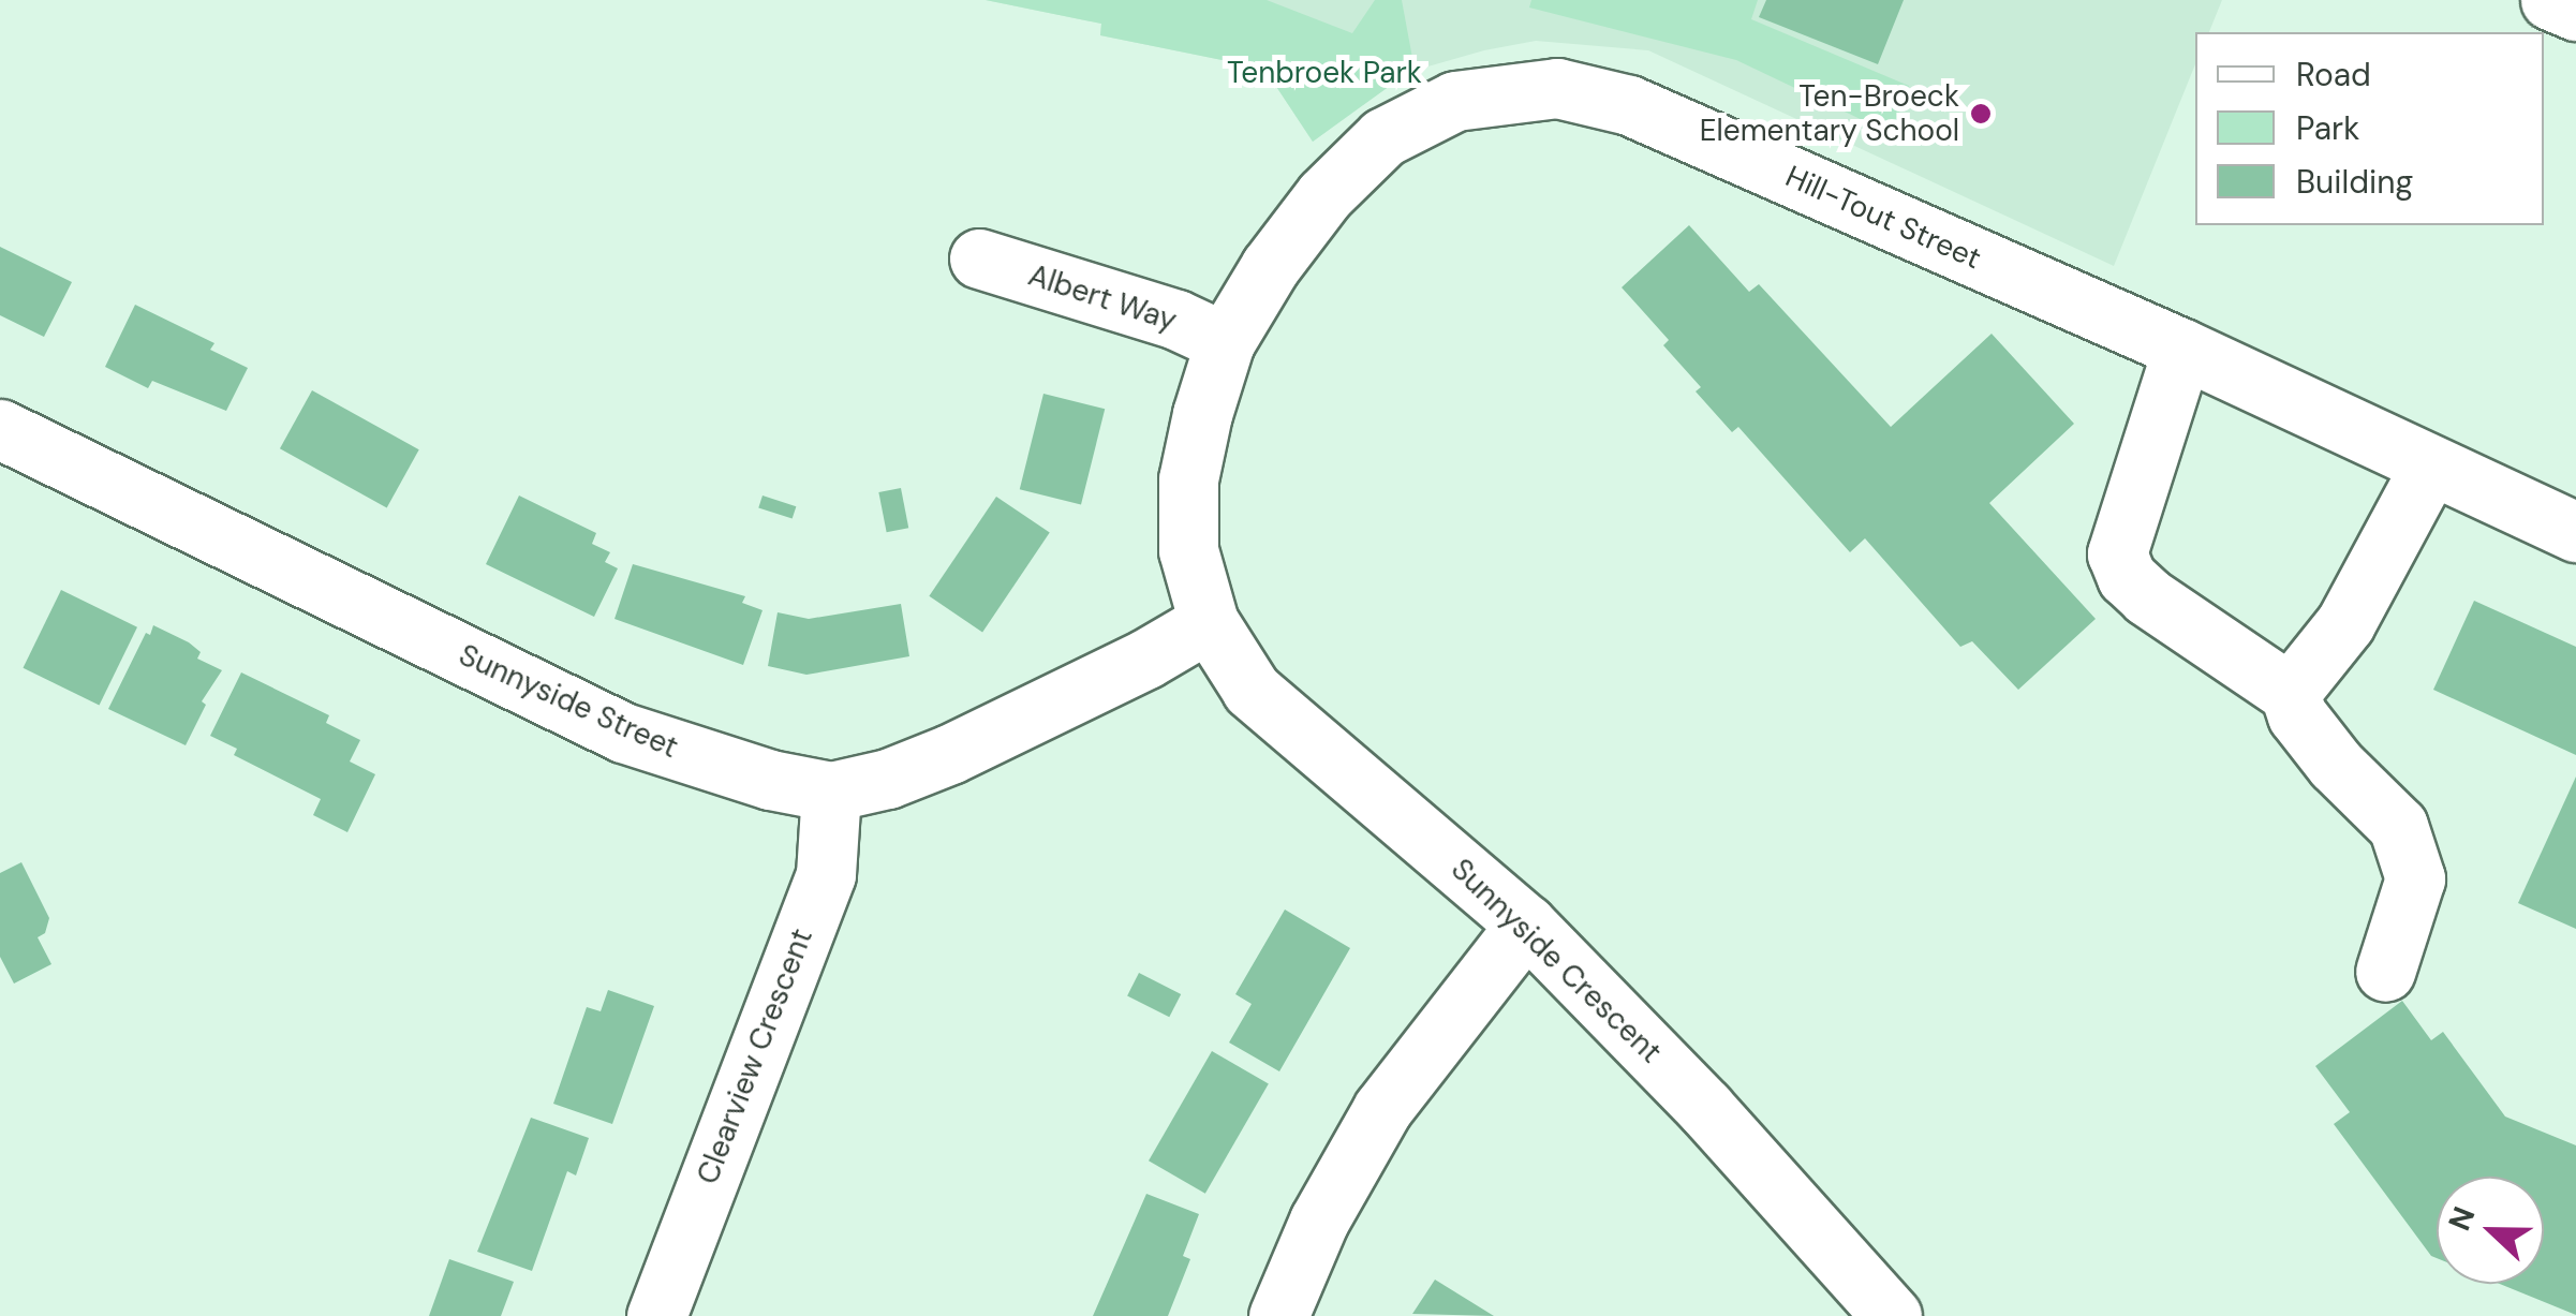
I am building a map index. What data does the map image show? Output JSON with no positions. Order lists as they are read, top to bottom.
{
  "streets": {
    "street": [
      "Hill-Tout Street",
      "Albert Way",
      "Sunnyside Street",
      "Sunnyside Crescent",
      "Clearview Crescent"
    ]
  },
  "crossings": [
    ["Hill-Tout Street", "Albert Way"],
    ["Hill-Tout Street", "Sunnyside Street"],
    ["Hill-Tout Street", "Sunnyside Crescent"],
    ["Sunnyside Street", "Sunnyside Crescent"],
    ["Sunnyside Street", "Clearview Crescent"]
  ],
  "parks": ["Tenbroek Park"],
  "places": ["Ten-Broeck Elementary School"],
  "legend": ["Road", "Park", "Building"],
  "north": "left"
}
